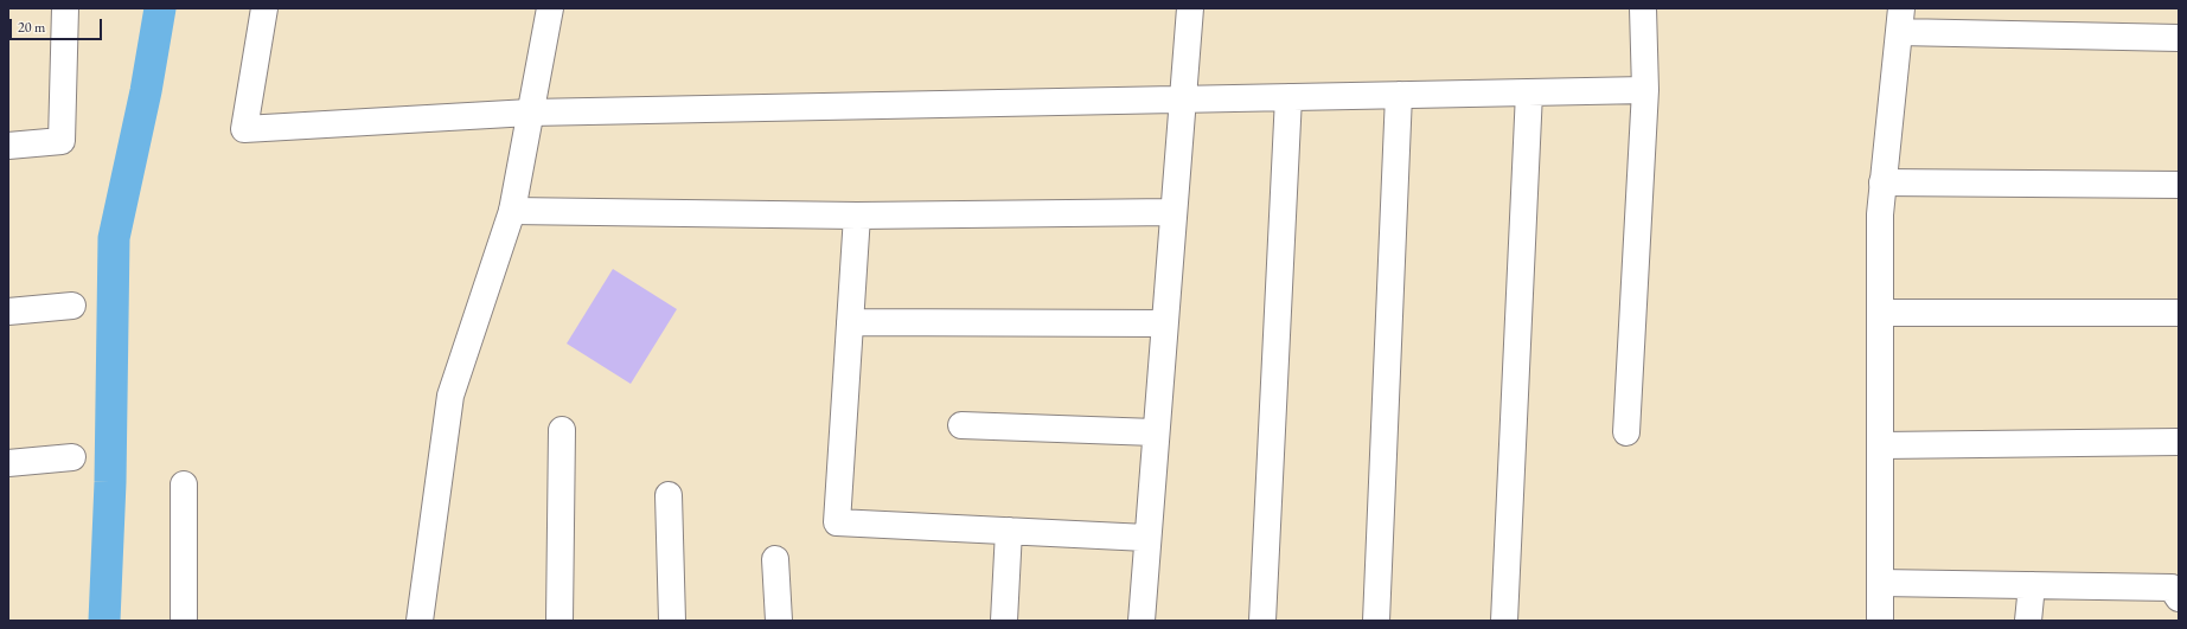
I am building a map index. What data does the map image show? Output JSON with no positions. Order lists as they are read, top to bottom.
{
  "scale_bar": "20 m"
}
